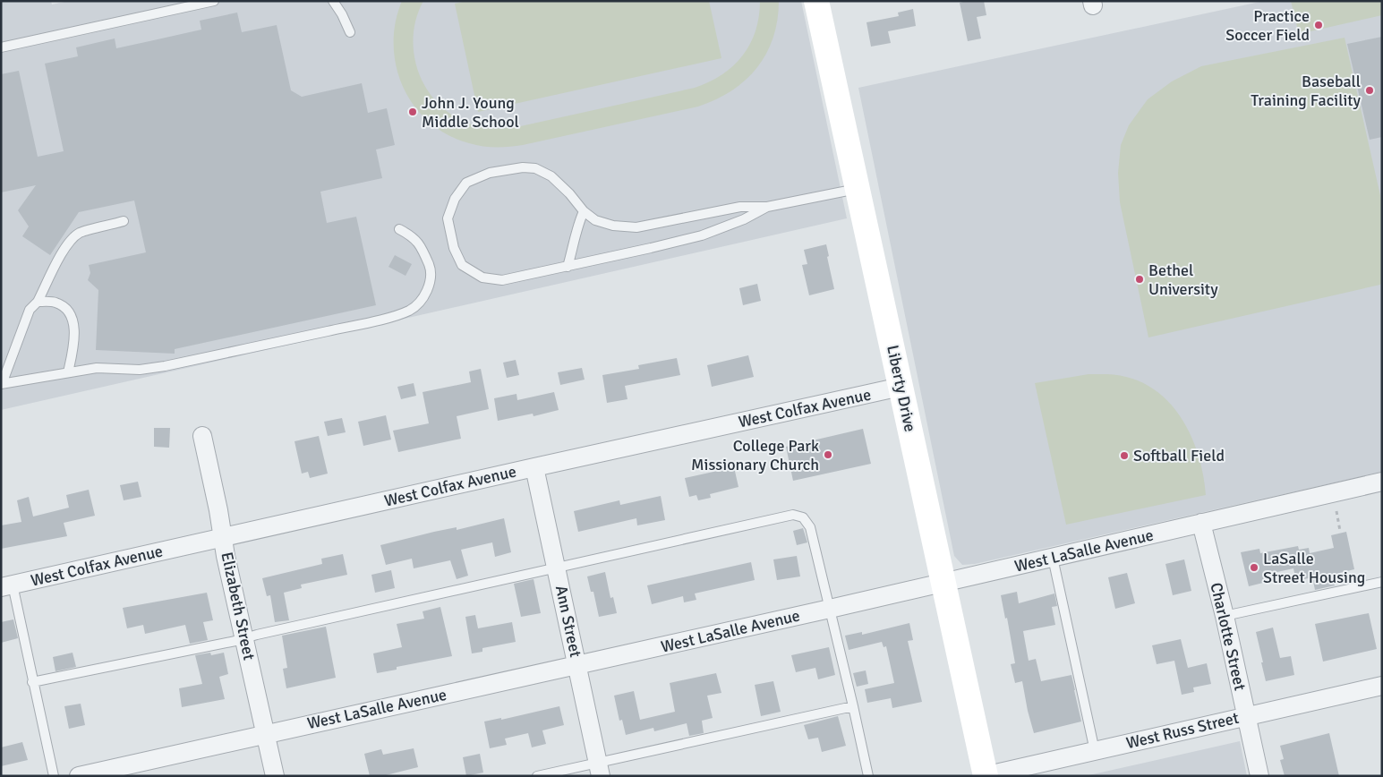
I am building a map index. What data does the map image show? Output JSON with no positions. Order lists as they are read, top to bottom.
{
  "streets": {
    "street": [
      "Liberty Drive",
      "West Colfax Avenue",
      "West LaSalle Avenue",
      "Elizabeth Street",
      "Ann Street",
      "Charlotte Street",
      "West Russ Street"
    ]
  },
  "crossings": [
    ["Liberty Drive", "West Colfax Avenue"],
    ["Liberty Drive", "West LaSalle Avenue"],
    ["Liberty Drive", "West Russ Street"],
    ["West Colfax Avenue", "Elizabeth Street"],
    ["West Colfax Avenue", "Ann Street"],
    ["West LaSalle Avenue", "Elizabeth Street"],
    ["West LaSalle Avenue", "Ann Street"],
    ["West LaSalle Avenue", "Charlotte Street"],
    ["Charlotte Street", "West Russ Street"]
  ],
  "places": [
    "Practice Soccer Field",
    "Baseball Training Facility",
    "John J. Young Middle School",
    "Bethel University",
    "College Park Missionary Church",
    "Softball Field",
    "LaSalle Street Housing"
  ]
}
